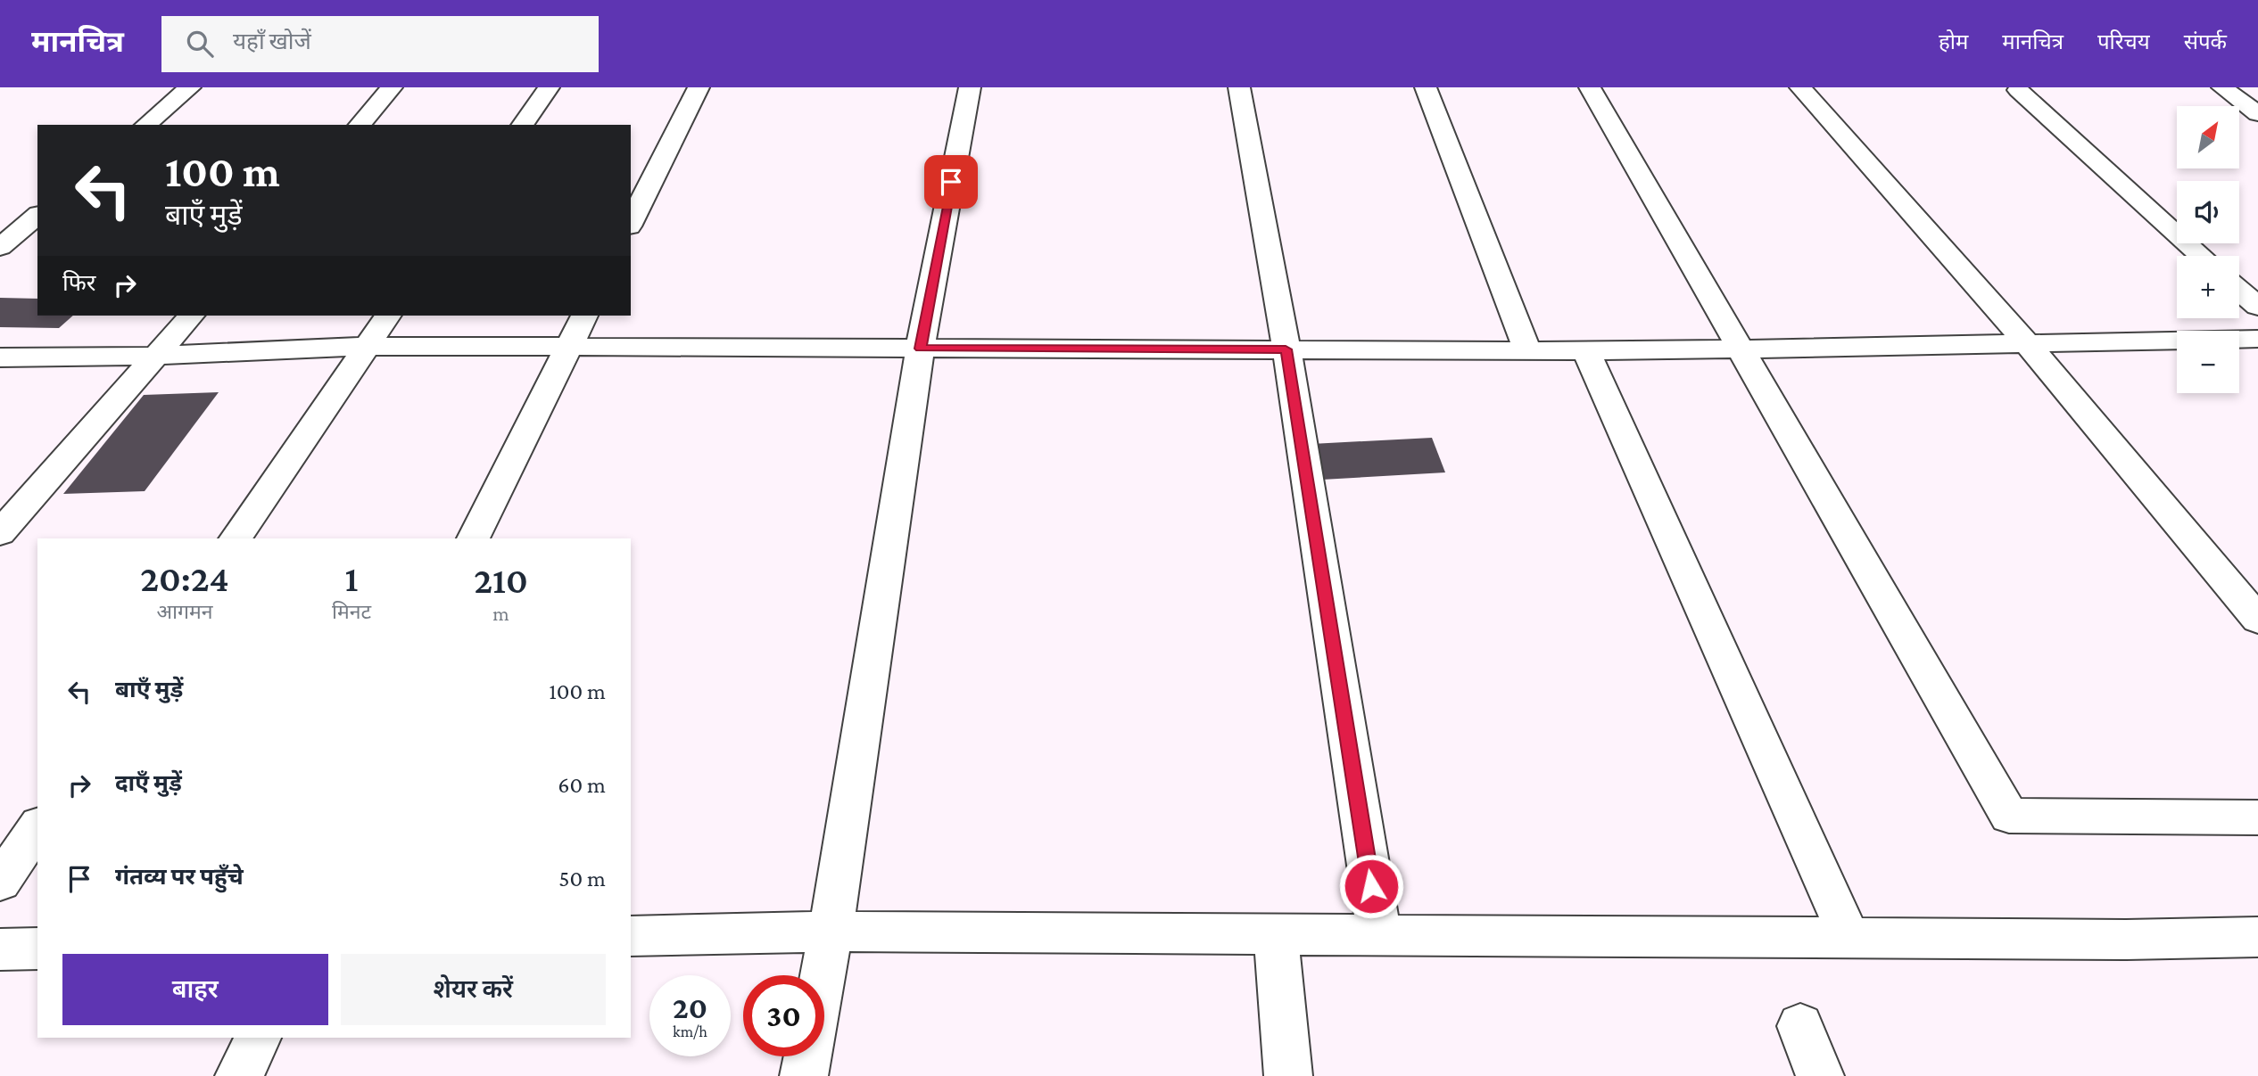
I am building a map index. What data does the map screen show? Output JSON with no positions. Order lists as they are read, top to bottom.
{
  "north": "top right",
  "page": {
    "header": "मानचित्र",
    "search": "यहाँ खोजें",
    "nav": [
      "होम",
      "मानचित्र",
      "परिचय",
      "संपर्क"
    ],
    "map_buttons": ["+", "−"],
    "turn": ["100 m", "बाएँ मुड़ें"],
    "then": "फिर",
    "eta": [
      "20:24",
      "आगमन",
      "1",
      "मिनट",
      "210",
      "m"
    ],
    "list": [
      {
        "name": "बाएँ मुड़ें",
        "value": "100 m"
      },
      {
        "name": "दाएँ मुड़ें",
        "value": "60 m"
      },
      {
        "name": "गंतव्य पर पहुँचे",
        "value": "50 m"
      }
    ],
    "buttons": ["बाहर", "शेयर करें"],
    "speed": "20 km/h",
    "limit": "30"
  }
}
